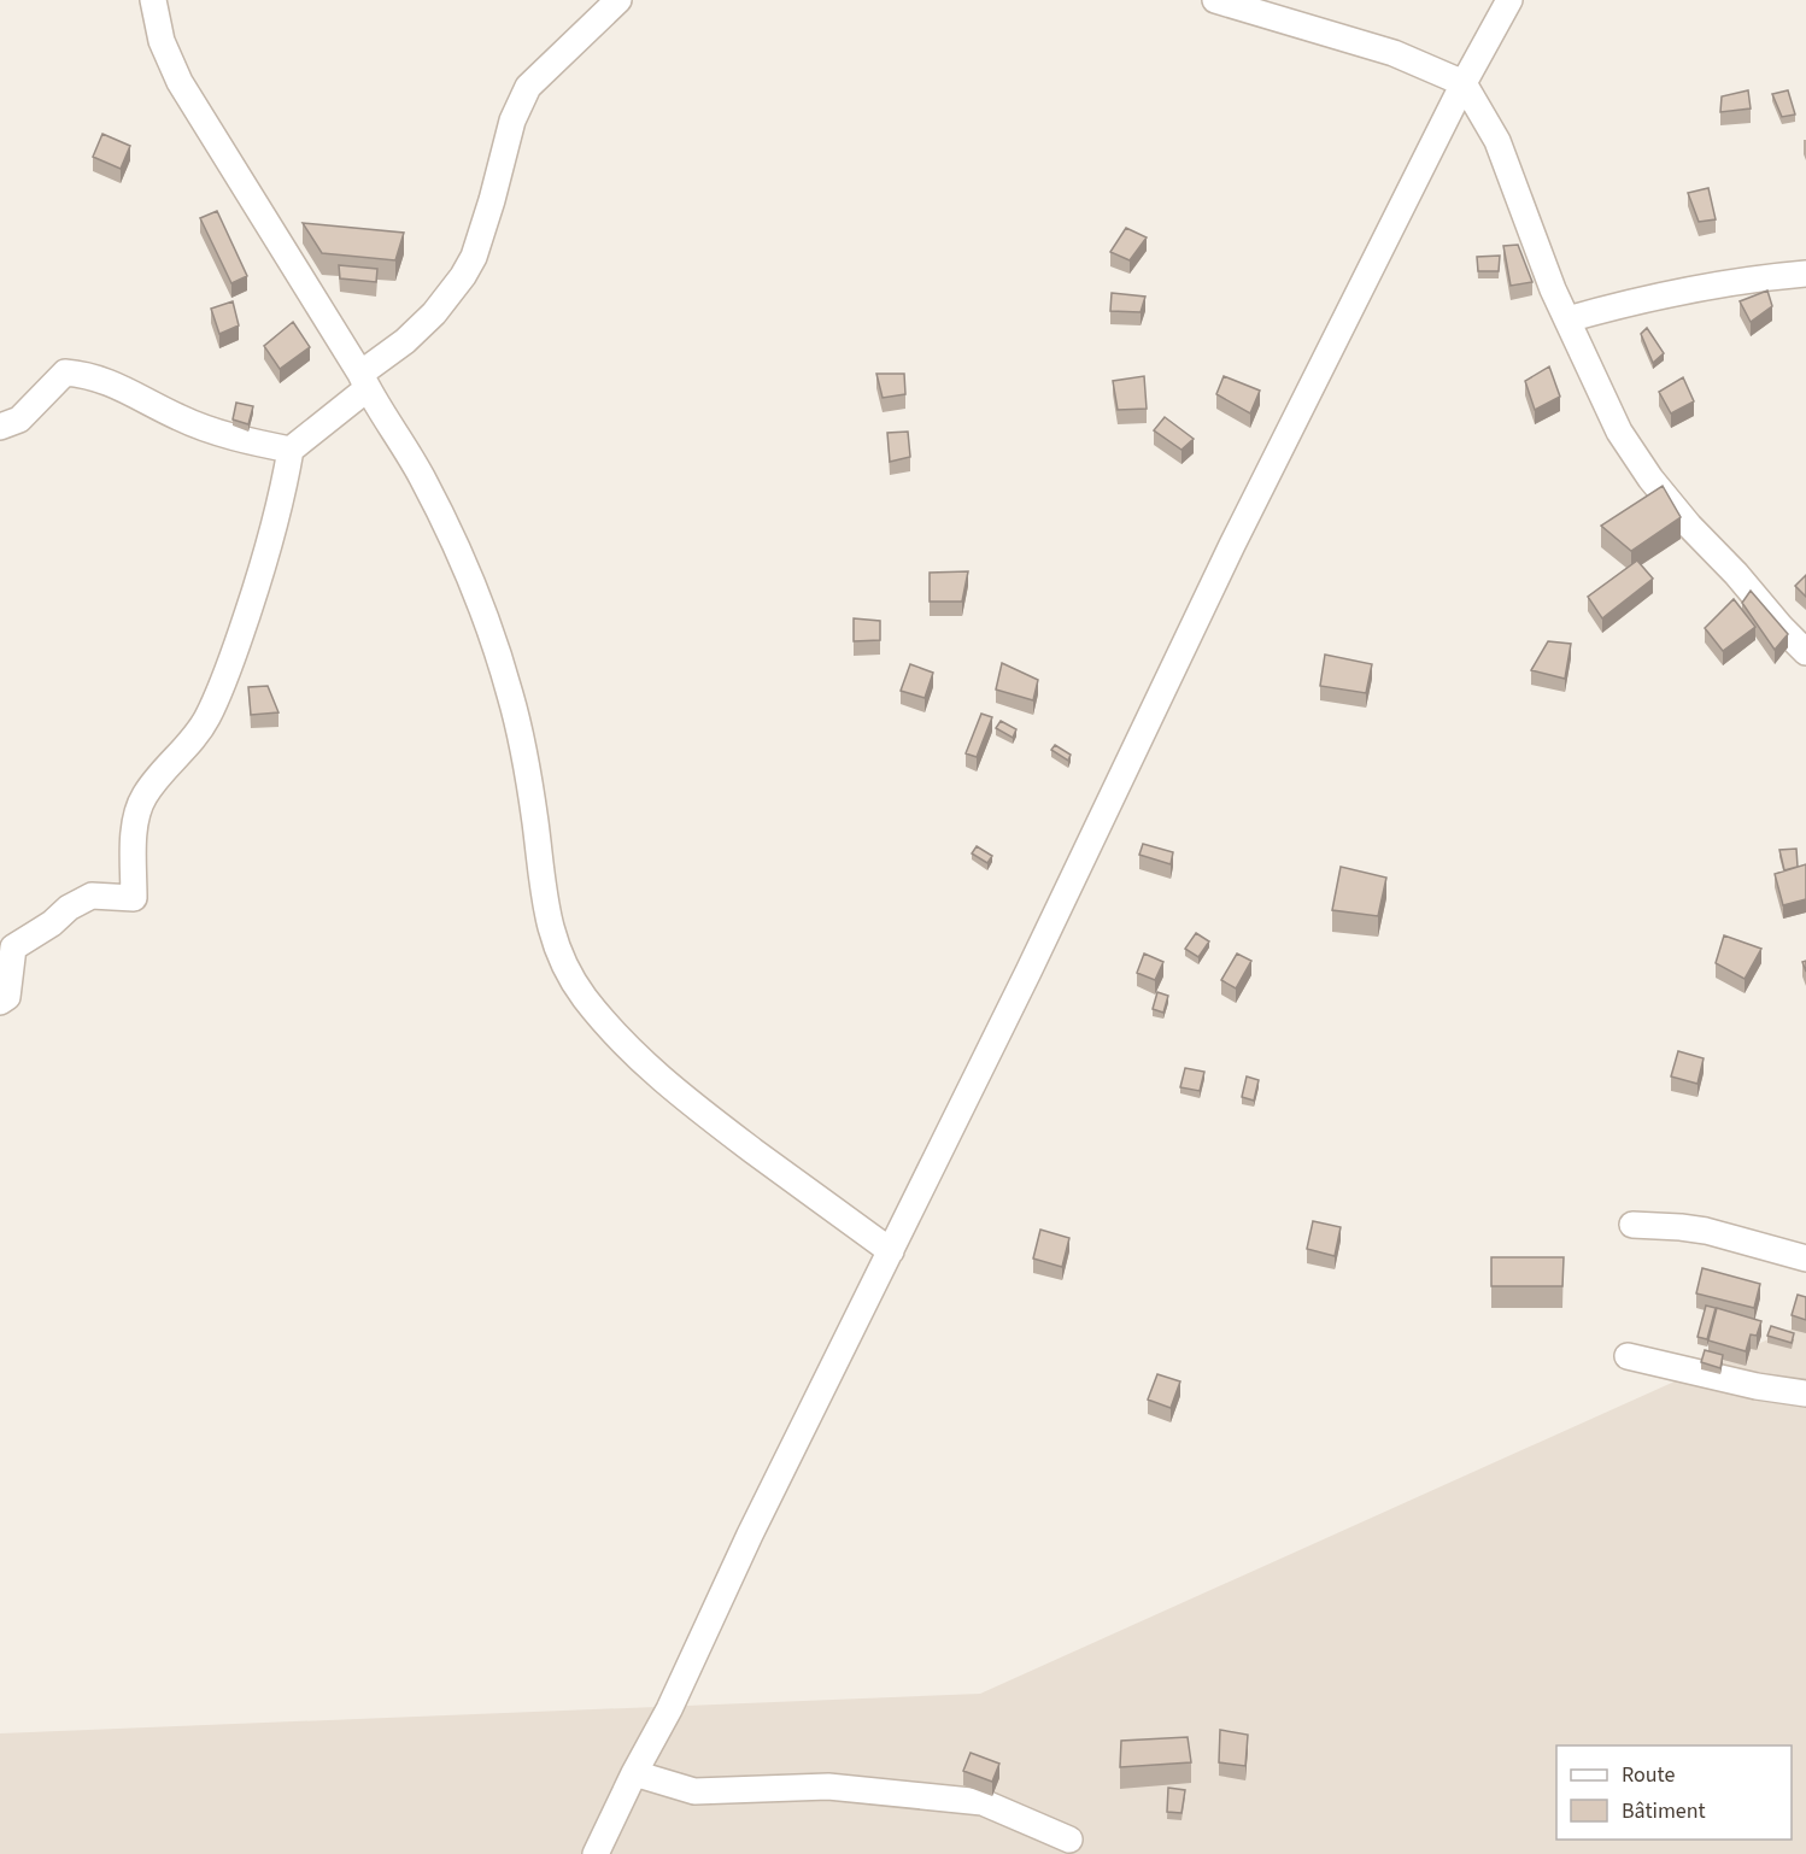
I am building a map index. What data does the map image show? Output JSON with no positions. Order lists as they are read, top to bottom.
{
  "legend": ["Route", "Bâtiment"]
}
